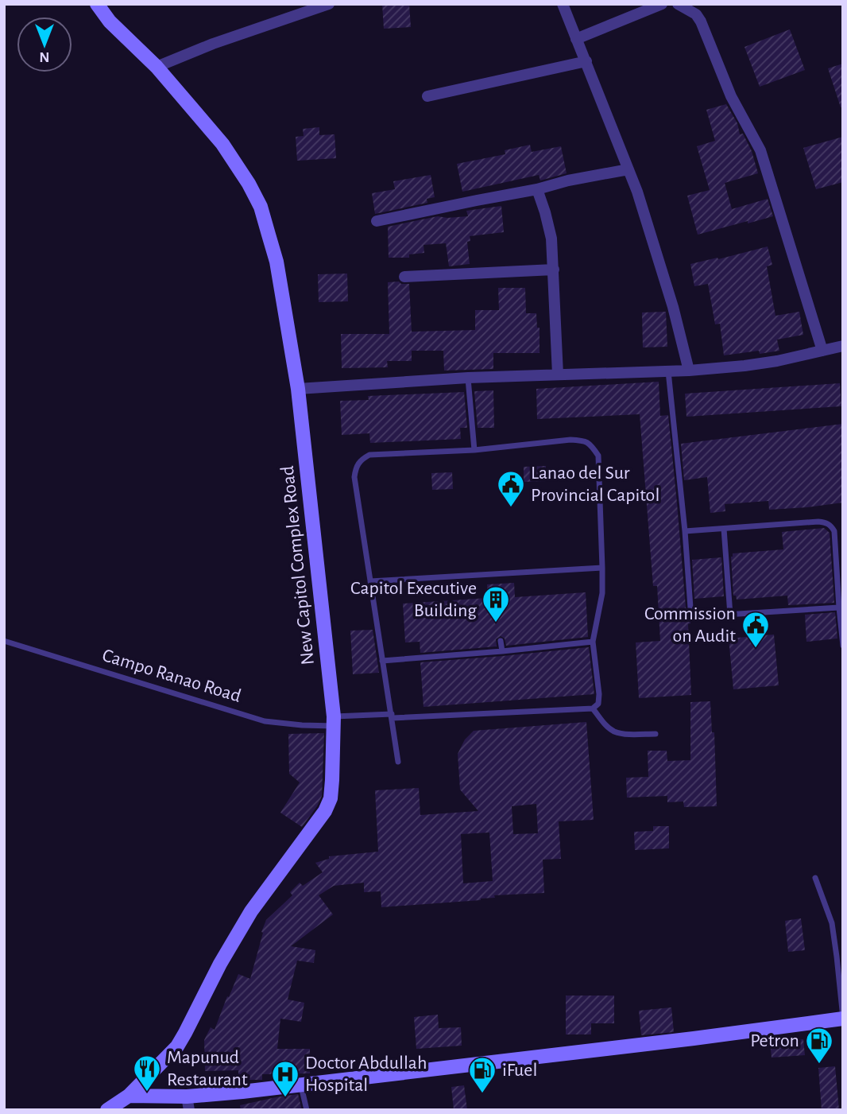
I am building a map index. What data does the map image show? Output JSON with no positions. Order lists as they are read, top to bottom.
{
  "streets": {
    "main road": ["New Capitol Complex Road"],
    "lane": ["Campo Ranao Road"]
  },
  "crossings": [
    ["New Capitol Complex Road", "Campo Ranao Road"]
  ],
  "places": {
    "public building": ["Lanao del Sur Provincial Capitol", "Commission on Audit"],
    "building": ["Capitol Executive Building"],
    "fuel station": ["Petron", "iFuel"],
    "restaurant": ["Mapunud Restaurant"],
    "hospital": ["Doctor Abdullah Hospital"]
  },
  "north": "bottom"
}
